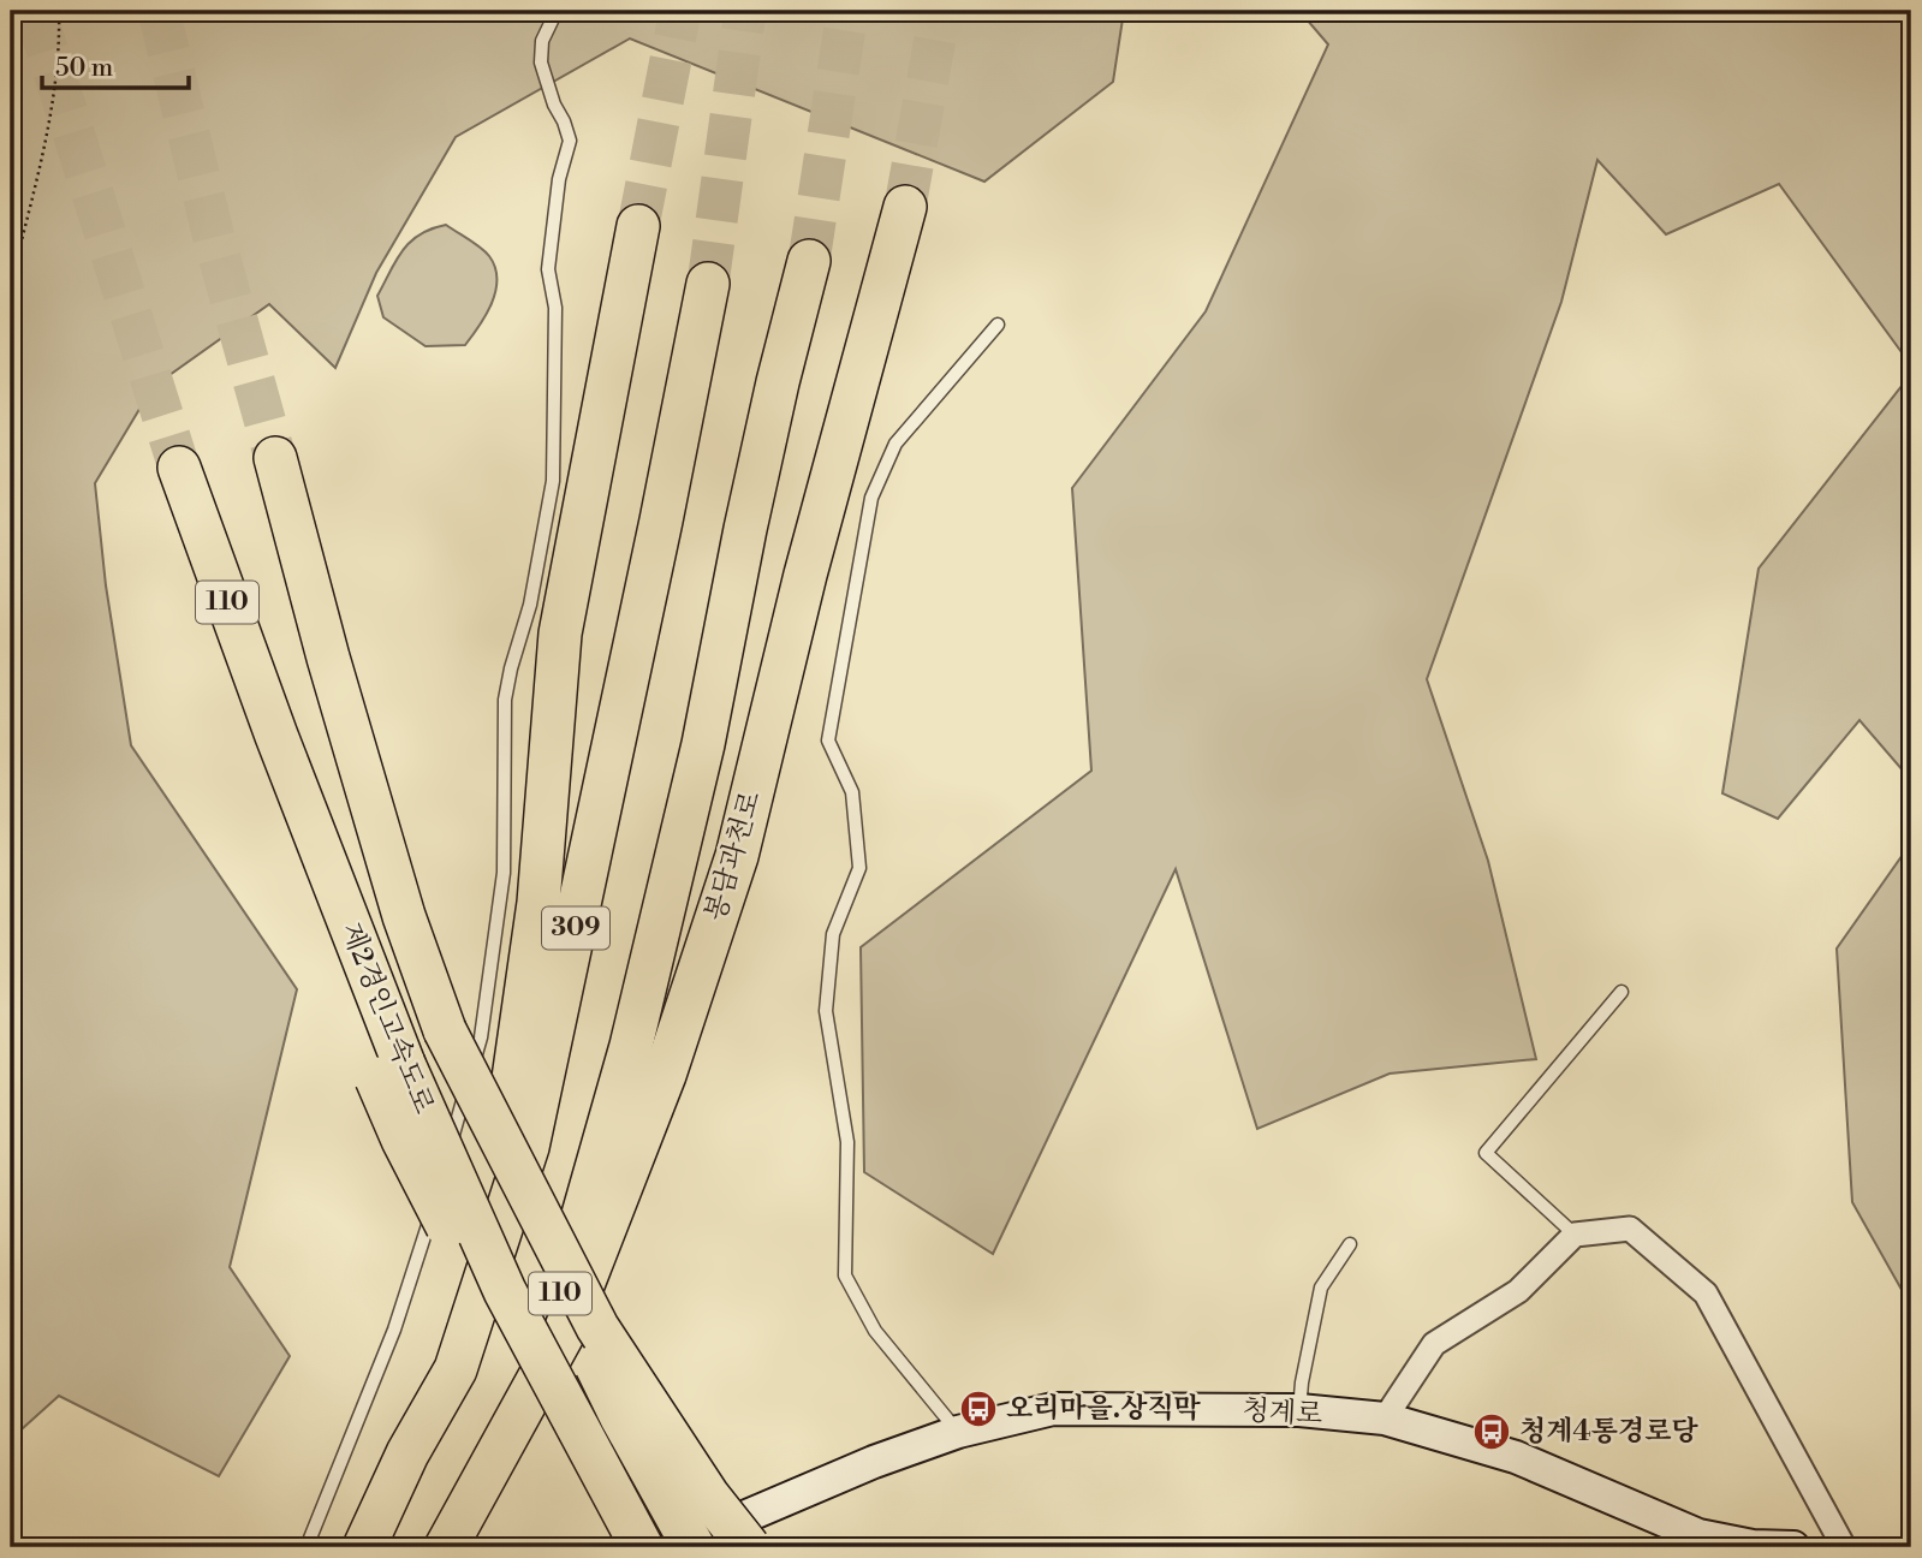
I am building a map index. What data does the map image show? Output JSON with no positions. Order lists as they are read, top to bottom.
{
  "streets": {
    "highway": [
      "110",
      "봉담과천로",
      "309",
      "제2경인고속도로"
    ],
    "street": ["청계로"]
  },
  "places": {
    "bus stop": ["오리마을.상직막", "청계4통경로당"]
  },
  "scale_bar": "50 m"
}
